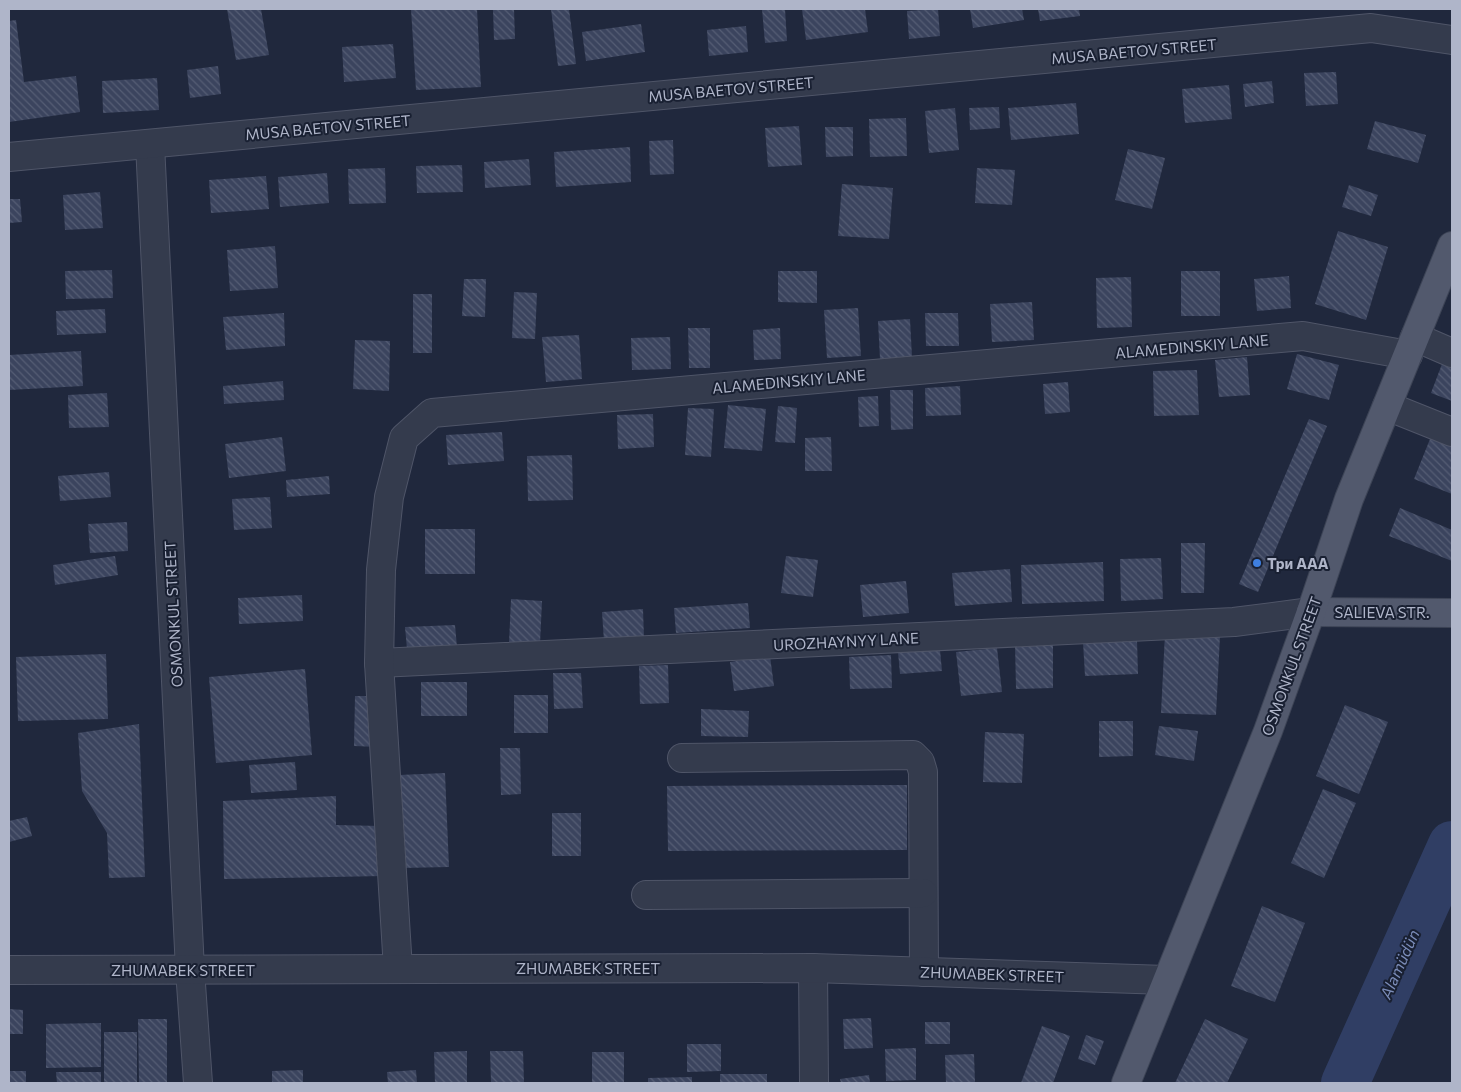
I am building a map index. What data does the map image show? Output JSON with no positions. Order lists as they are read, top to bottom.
{
  "streets": {
    "main road": ["SALIEVA STR.", "OSMONKUL STREET"],
    "street": [
      "MUSA BAETOV STREET",
      "ALAMEDINSKIY LANE",
      "UROZHAYNYY LANE",
      "ZHUMABEK STREET"
    ]
  },
  "crossings": [
    ["MUSA BAETOV STREET", "OSMONKUL STREET"],
    ["ALAMEDINSKIY LANE", "OSMONKUL STREET"],
    ["ALAMEDINSKIY LANE", "UROZHAYNYY LANE"],
    ["ALAMEDINSKIY LANE", "ZHUMABEK STREET"],
    ["SALIEVA STR.", "OSMONKUL STREET"],
    ["SALIEVA STR.", "UROZHAYNYY LANE"],
    ["OSMONKUL STREET", "UROZHAYNYY LANE"],
    ["OSMONKUL STREET", "ZHUMABEK STREET"]
  ],
  "water": ["Alamüdün"],
  "places": ["Три ААА"]
}
